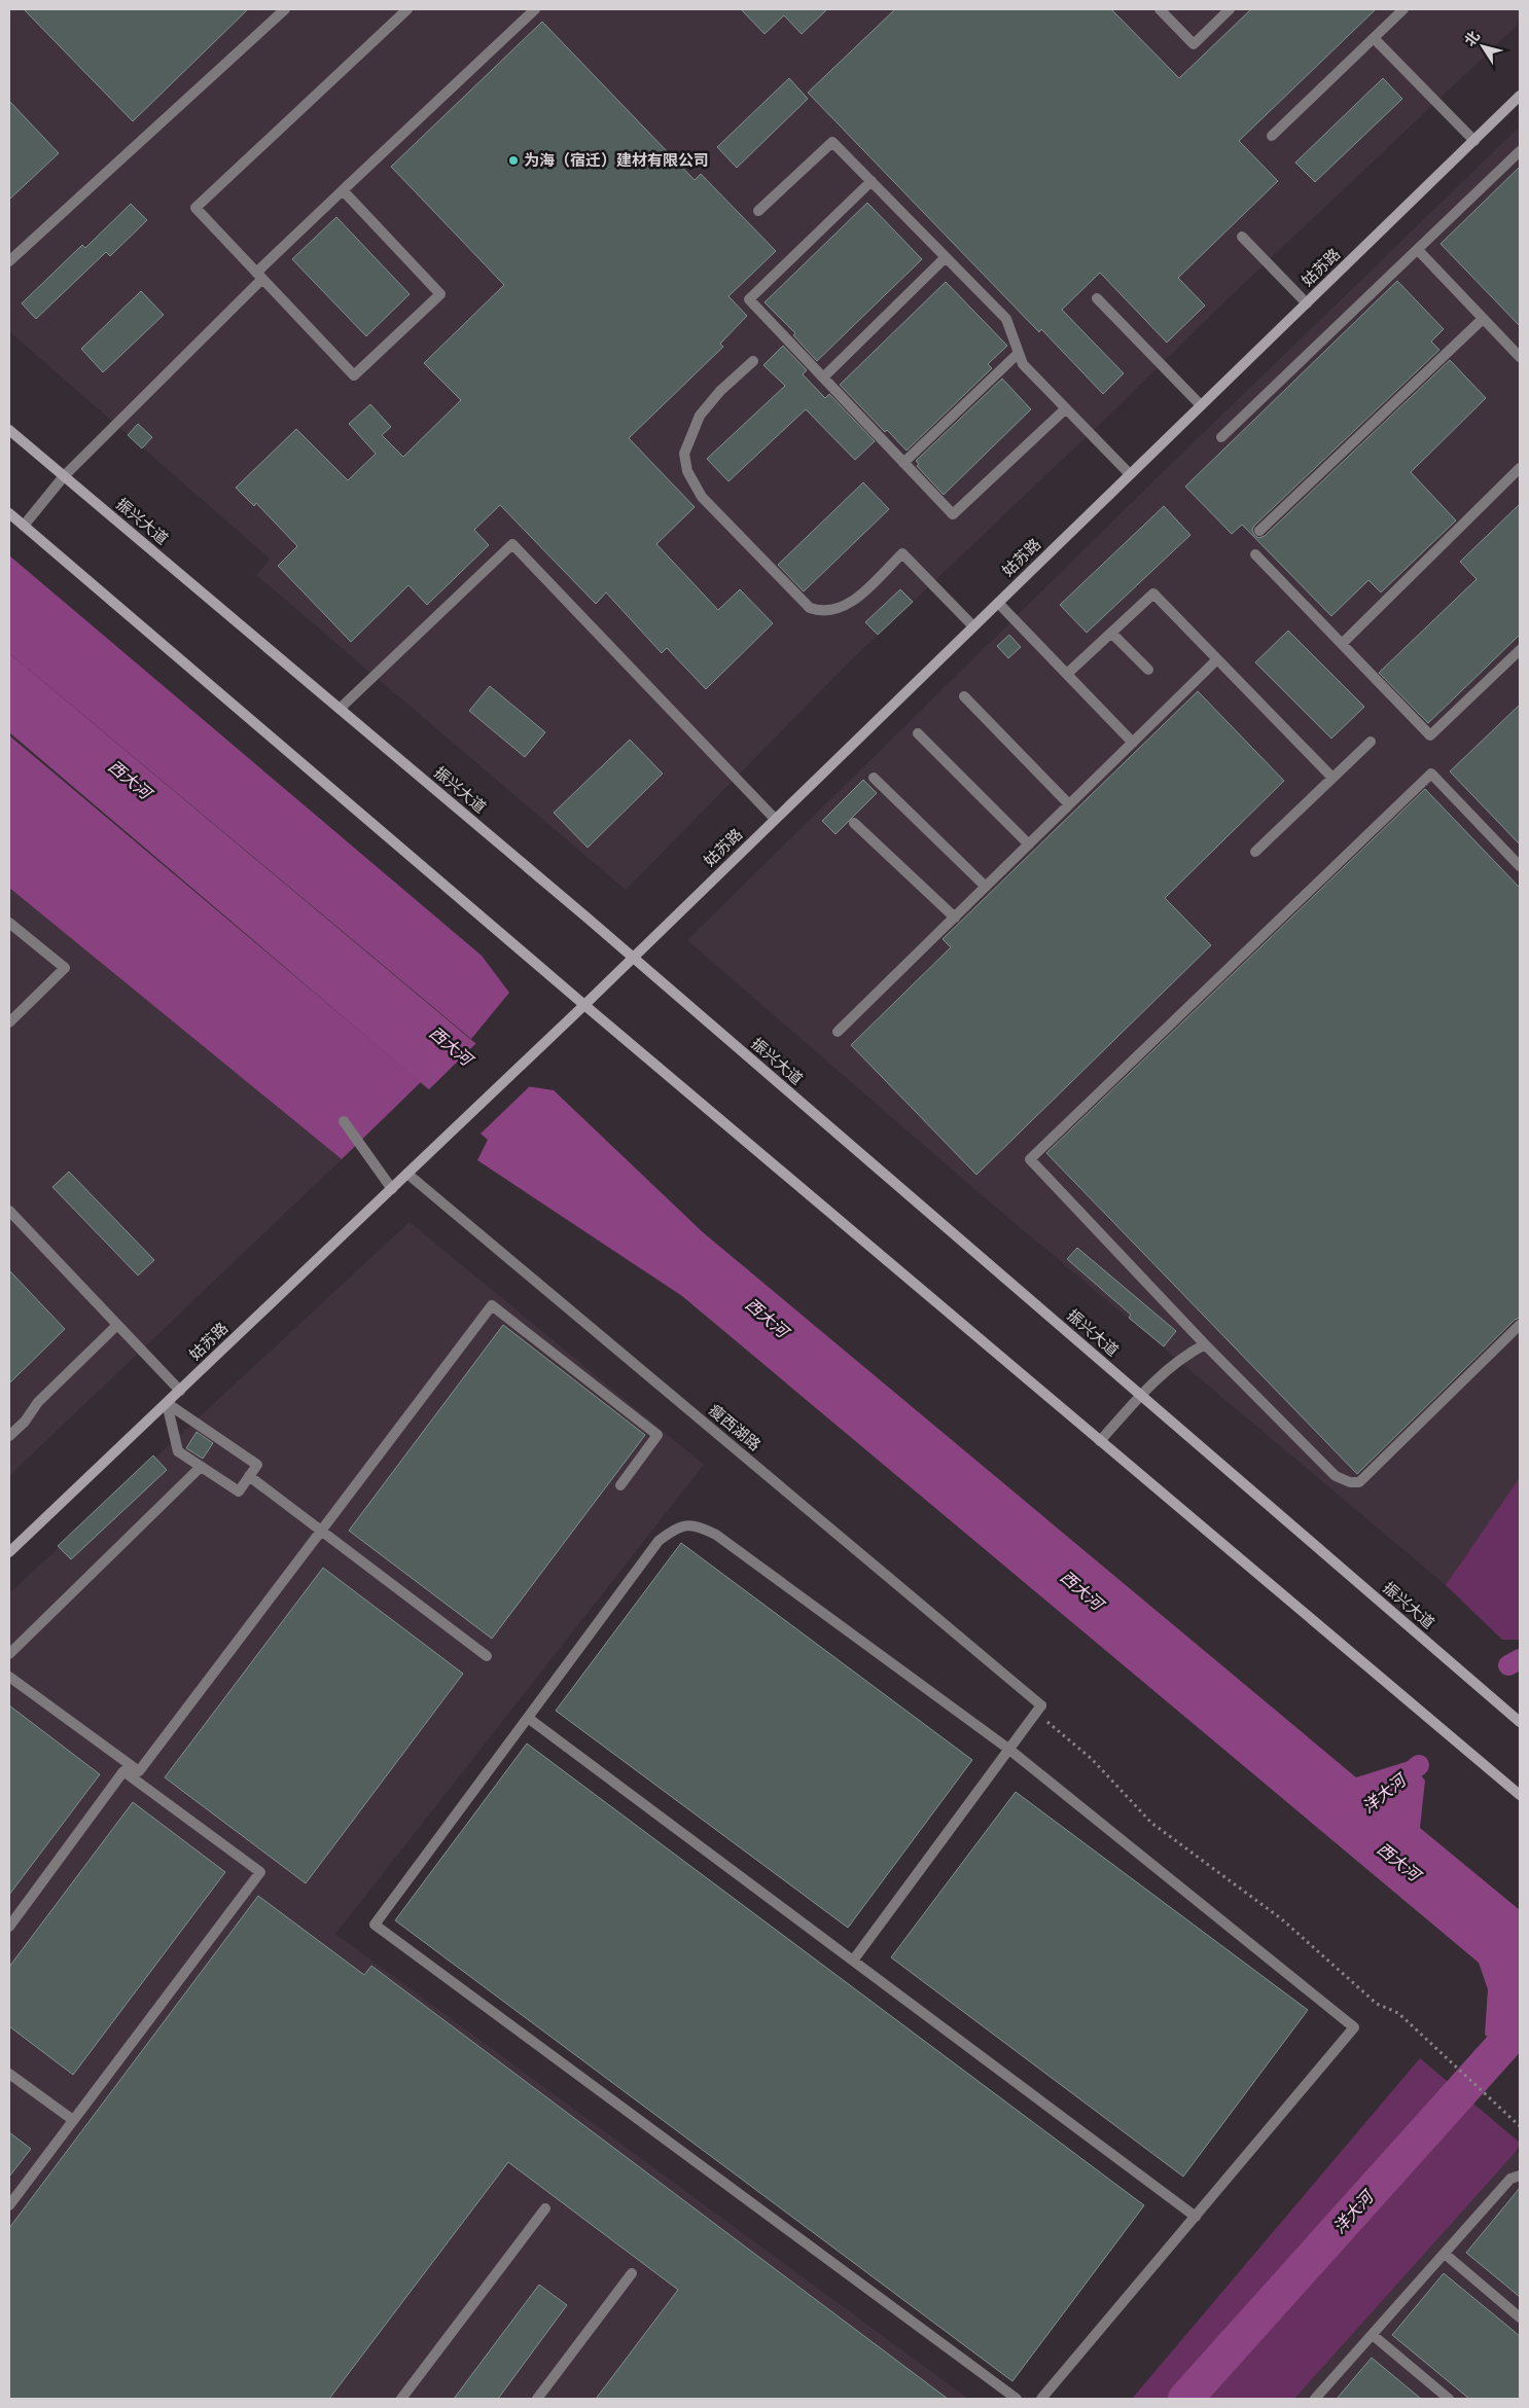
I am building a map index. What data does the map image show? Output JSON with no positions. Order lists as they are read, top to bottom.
{
  "streets": {
    "main road": ["姑苏路", "振兴大道"],
    "street": ["瘦西湖路"]
  },
  "crossings": [
    ["姑苏路", "振兴大道"],
    ["姑苏路", "瘦西湖路"]
  ],
  "water": ["西大河", "洋大河"],
  "places": ["为海（宿迁）建材有限公司"],
  "north": "top left"
}
